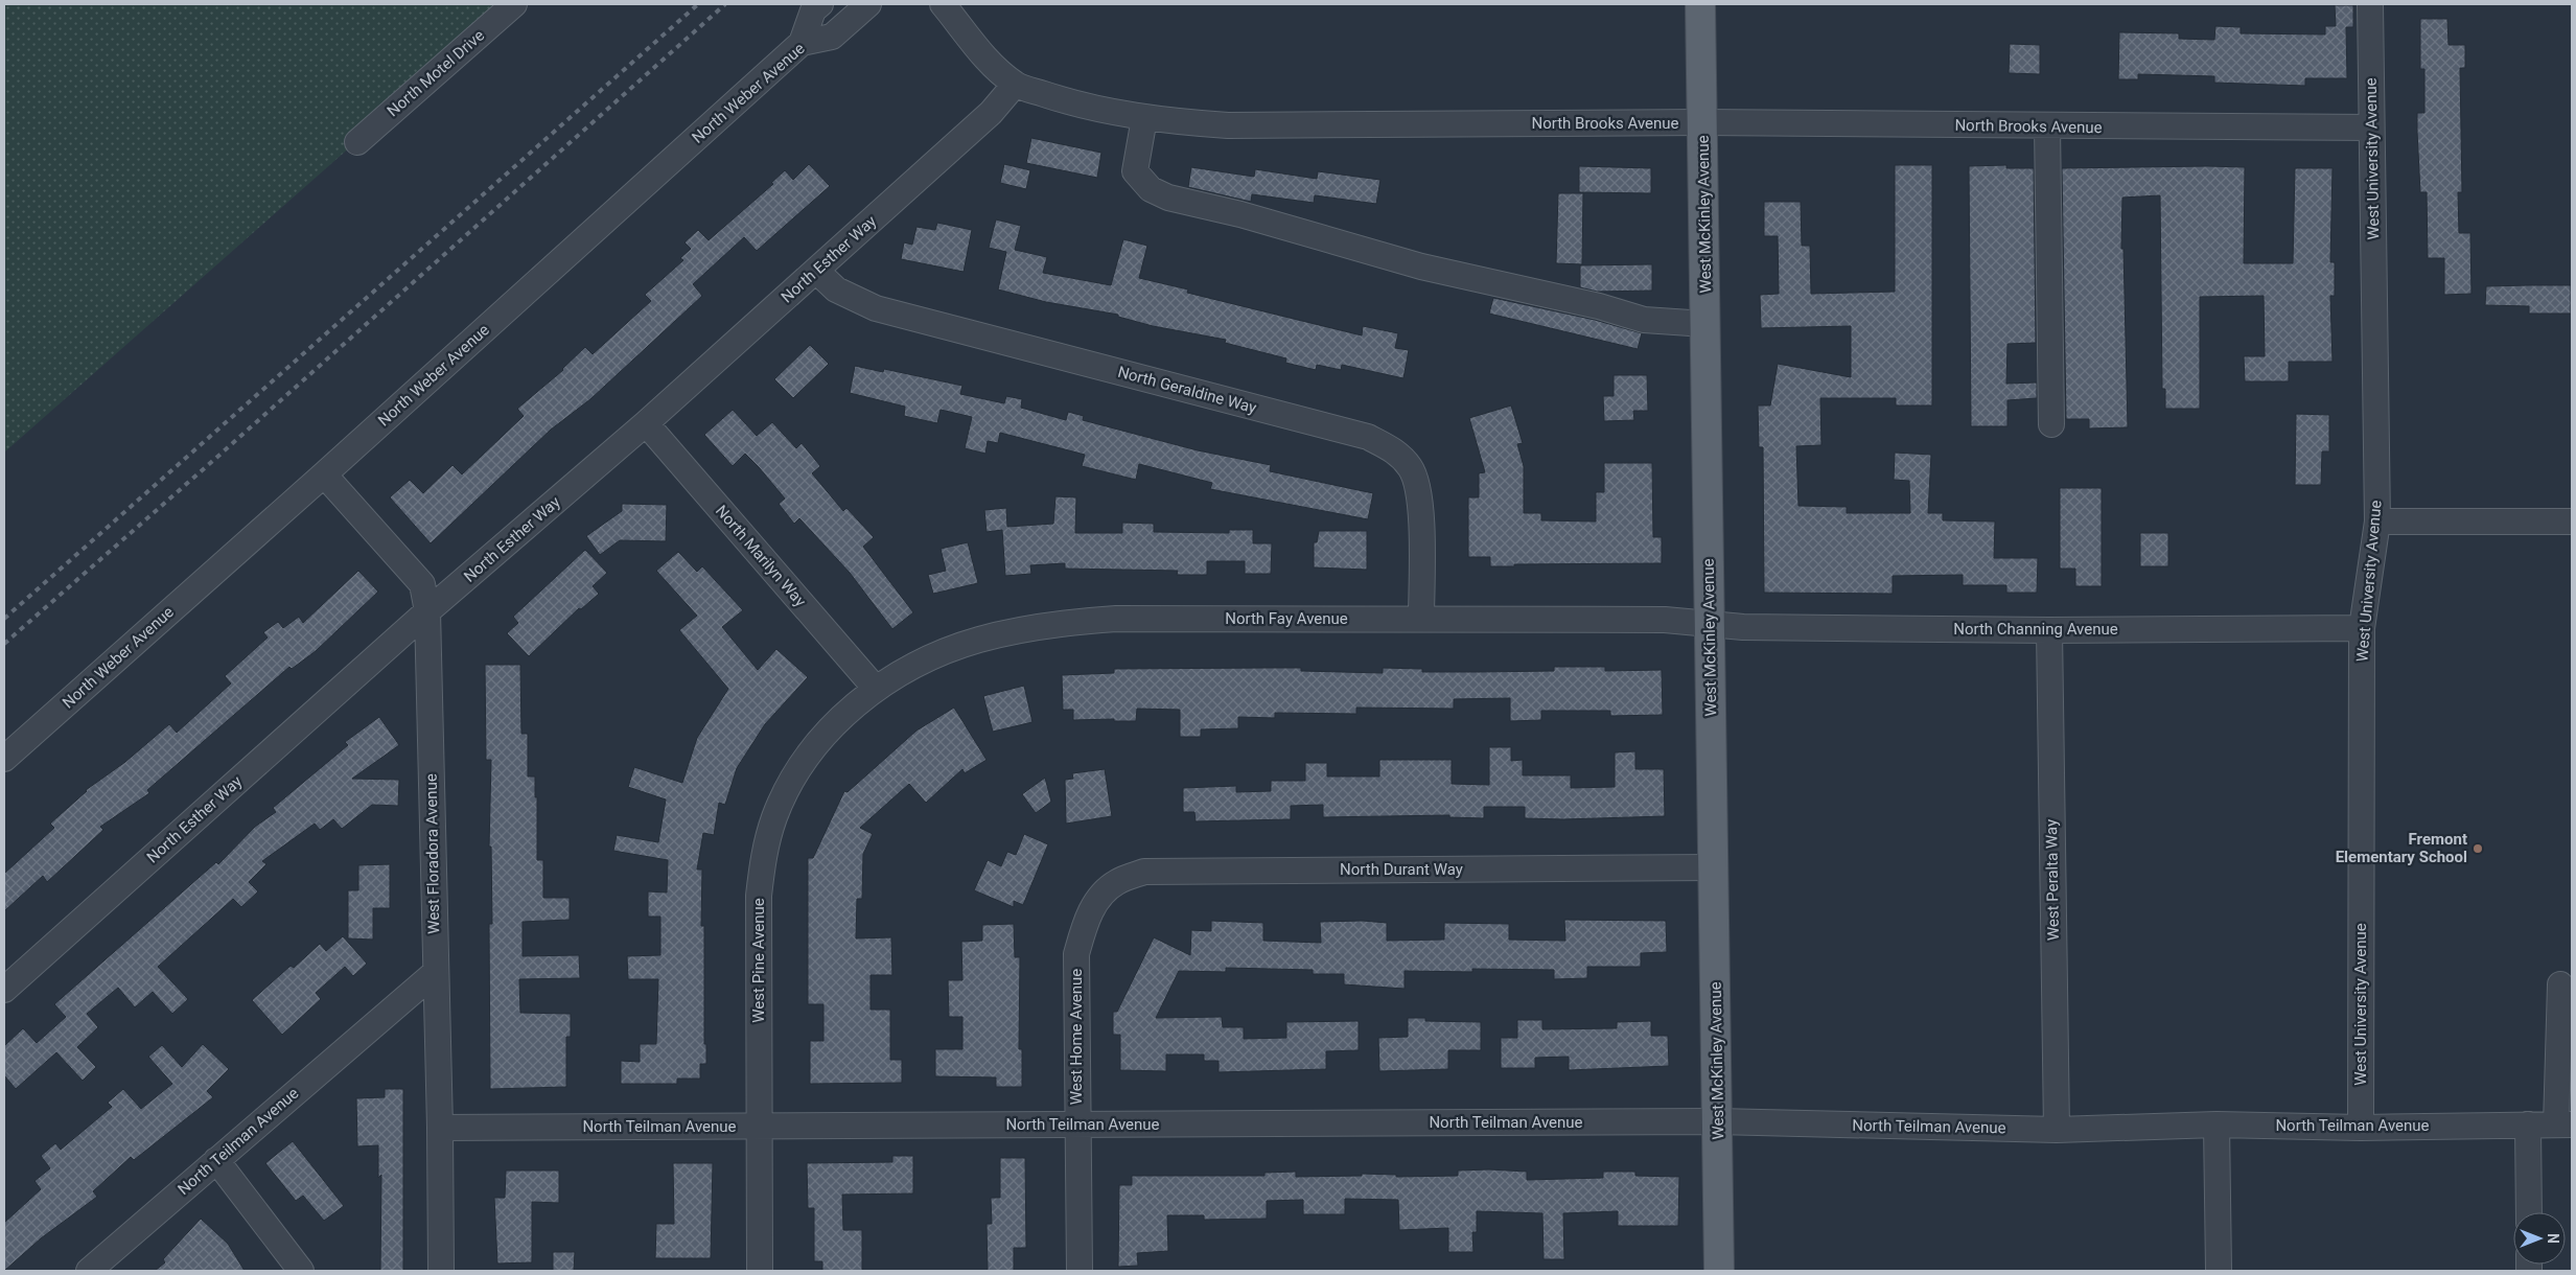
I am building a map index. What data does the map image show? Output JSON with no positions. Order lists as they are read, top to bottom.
{
  "streets": {
    "main road": ["West McKinley Avenue"],
    "street": [
      "North Motel Drive",
      "North Weber Avenue",
      "North Brooks Avenue",
      "West University Avenue",
      "North Esther Way",
      "North Geraldine Way",
      "North Marilyn Way",
      "North Fay Avenue",
      "North Channing Avenue",
      "West Floradora Avenue",
      "North Durant Way",
      "West Peralta Way",
      "West Pine Avenue",
      "West Home Avenue",
      "North Teilman Avenue"
    ]
  },
  "crossings": [
    ["North Weber Avenue", "West Floradora Avenue"],
    ["North Brooks Avenue", "West University Avenue"],
    ["North Brooks Avenue", "West McKinley Avenue"],
    ["North Brooks Avenue", "North Esther Way"],
    ["West University Avenue", "North Channing Avenue"],
    ["West University Avenue", "North Teilman Avenue"],
    ["West McKinley Avenue", "North Fay Avenue"],
    ["West McKinley Avenue", "North Channing Avenue"],
    ["West McKinley Avenue", "North Durant Way"],
    ["West McKinley Avenue", "North Teilman Avenue"],
    ["North Esther Way", "North Geraldine Way"],
    ["North Esther Way", "North Marilyn Way"],
    ["North Esther Way", "West Floradora Avenue"],
    ["North Geraldine Way", "North Fay Avenue"],
    ["North Marilyn Way", "North Fay Avenue"],
    ["North Marilyn Way", "West Pine Avenue"],
    ["North Fay Avenue", "North Channing Avenue"],
    ["North Fay Avenue", "West Pine Avenue"],
    ["North Channing Avenue", "West Peralta Way"],
    ["West Floradora Avenue", "North Teilman Avenue"],
    ["North Durant Way", "West Home Avenue"],
    ["West Peralta Way", "North Teilman Avenue"],
    ["West Pine Avenue", "North Teilman Avenue"],
    ["West Home Avenue", "North Teilman Avenue"]
  ],
  "places": ["Fremont Elementary School"],
  "north": "right"
}
